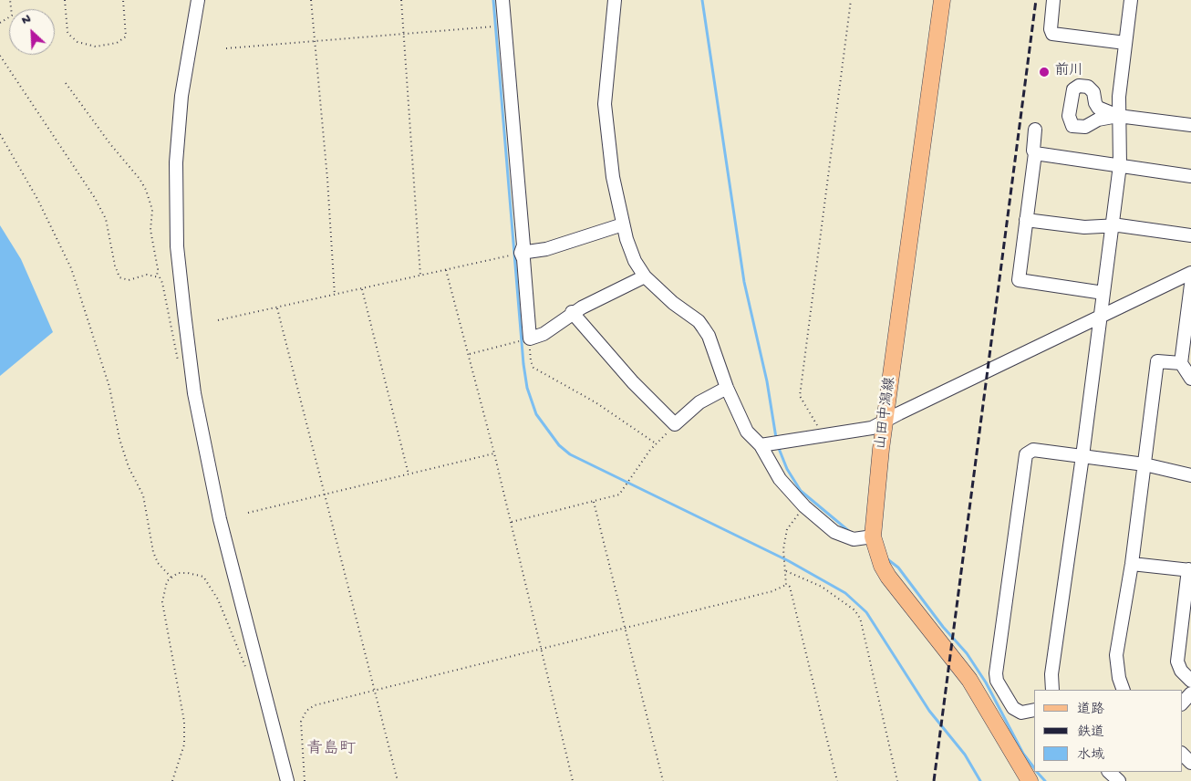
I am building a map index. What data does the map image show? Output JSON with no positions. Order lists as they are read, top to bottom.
{
  "streets": {
    "main road": ["山田中潟線"]
  },
  "districts": ["青島町"],
  "places": ["前川"],
  "legend": ["道路", "鉄道", "水域"],
  "north": "top left"
}
